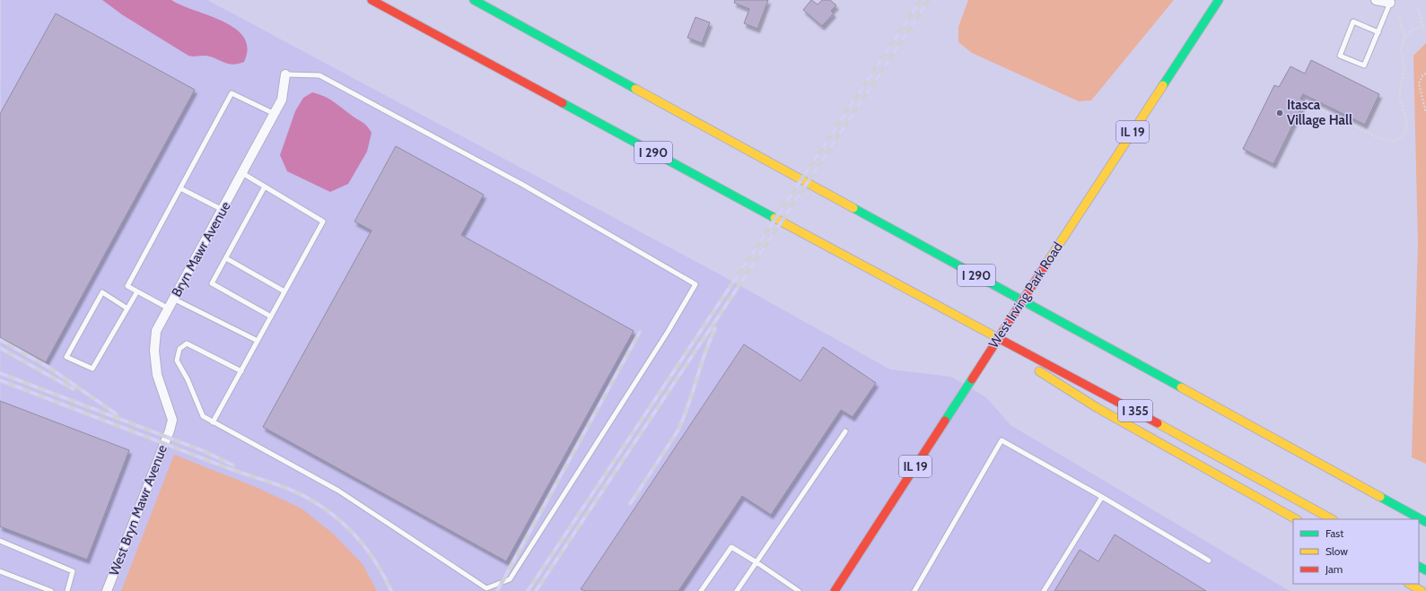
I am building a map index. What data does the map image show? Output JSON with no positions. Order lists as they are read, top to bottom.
{
  "streets": {
    "main road": [
      "IL 19",
      "I 290",
      "West Irving Park Road",
      "I 355"
    ],
    "street": ["Bryn Mawr Avenue", "West Bryn Mawr Avenue"]
  },
  "crossings": [
    ["I 290", "I 355"],
    ["Bryn Mawr Avenue", "West Bryn Mawr Avenue"]
  ],
  "places": ["Itasca Village Hall"],
  "legend": ["Fast", "Slow", "Jam"]
}
